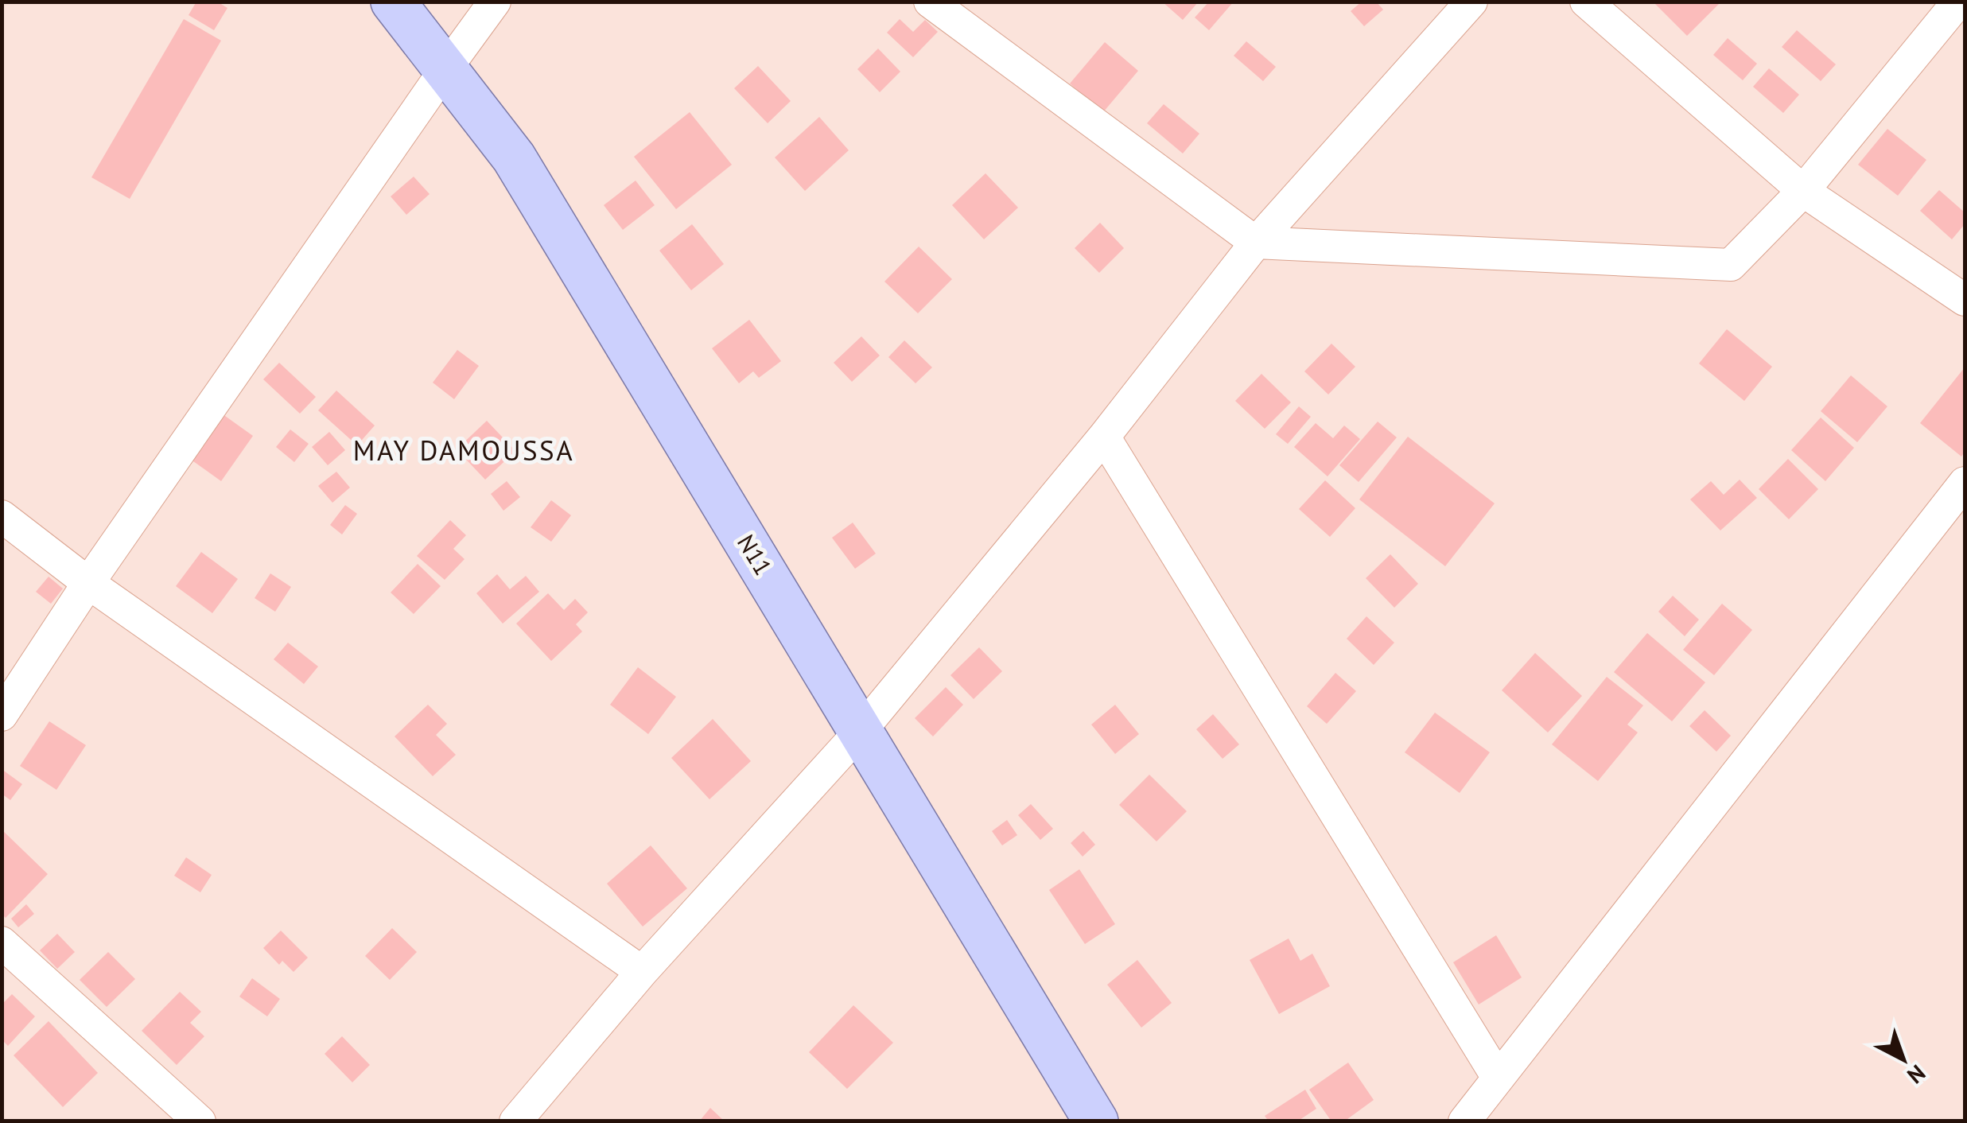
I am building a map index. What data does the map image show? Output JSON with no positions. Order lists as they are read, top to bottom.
{
  "streets": {
    "main road": ["N11"]
  },
  "districts": ["MAY DAMOUSSA"],
  "north": "bottom right"
}
